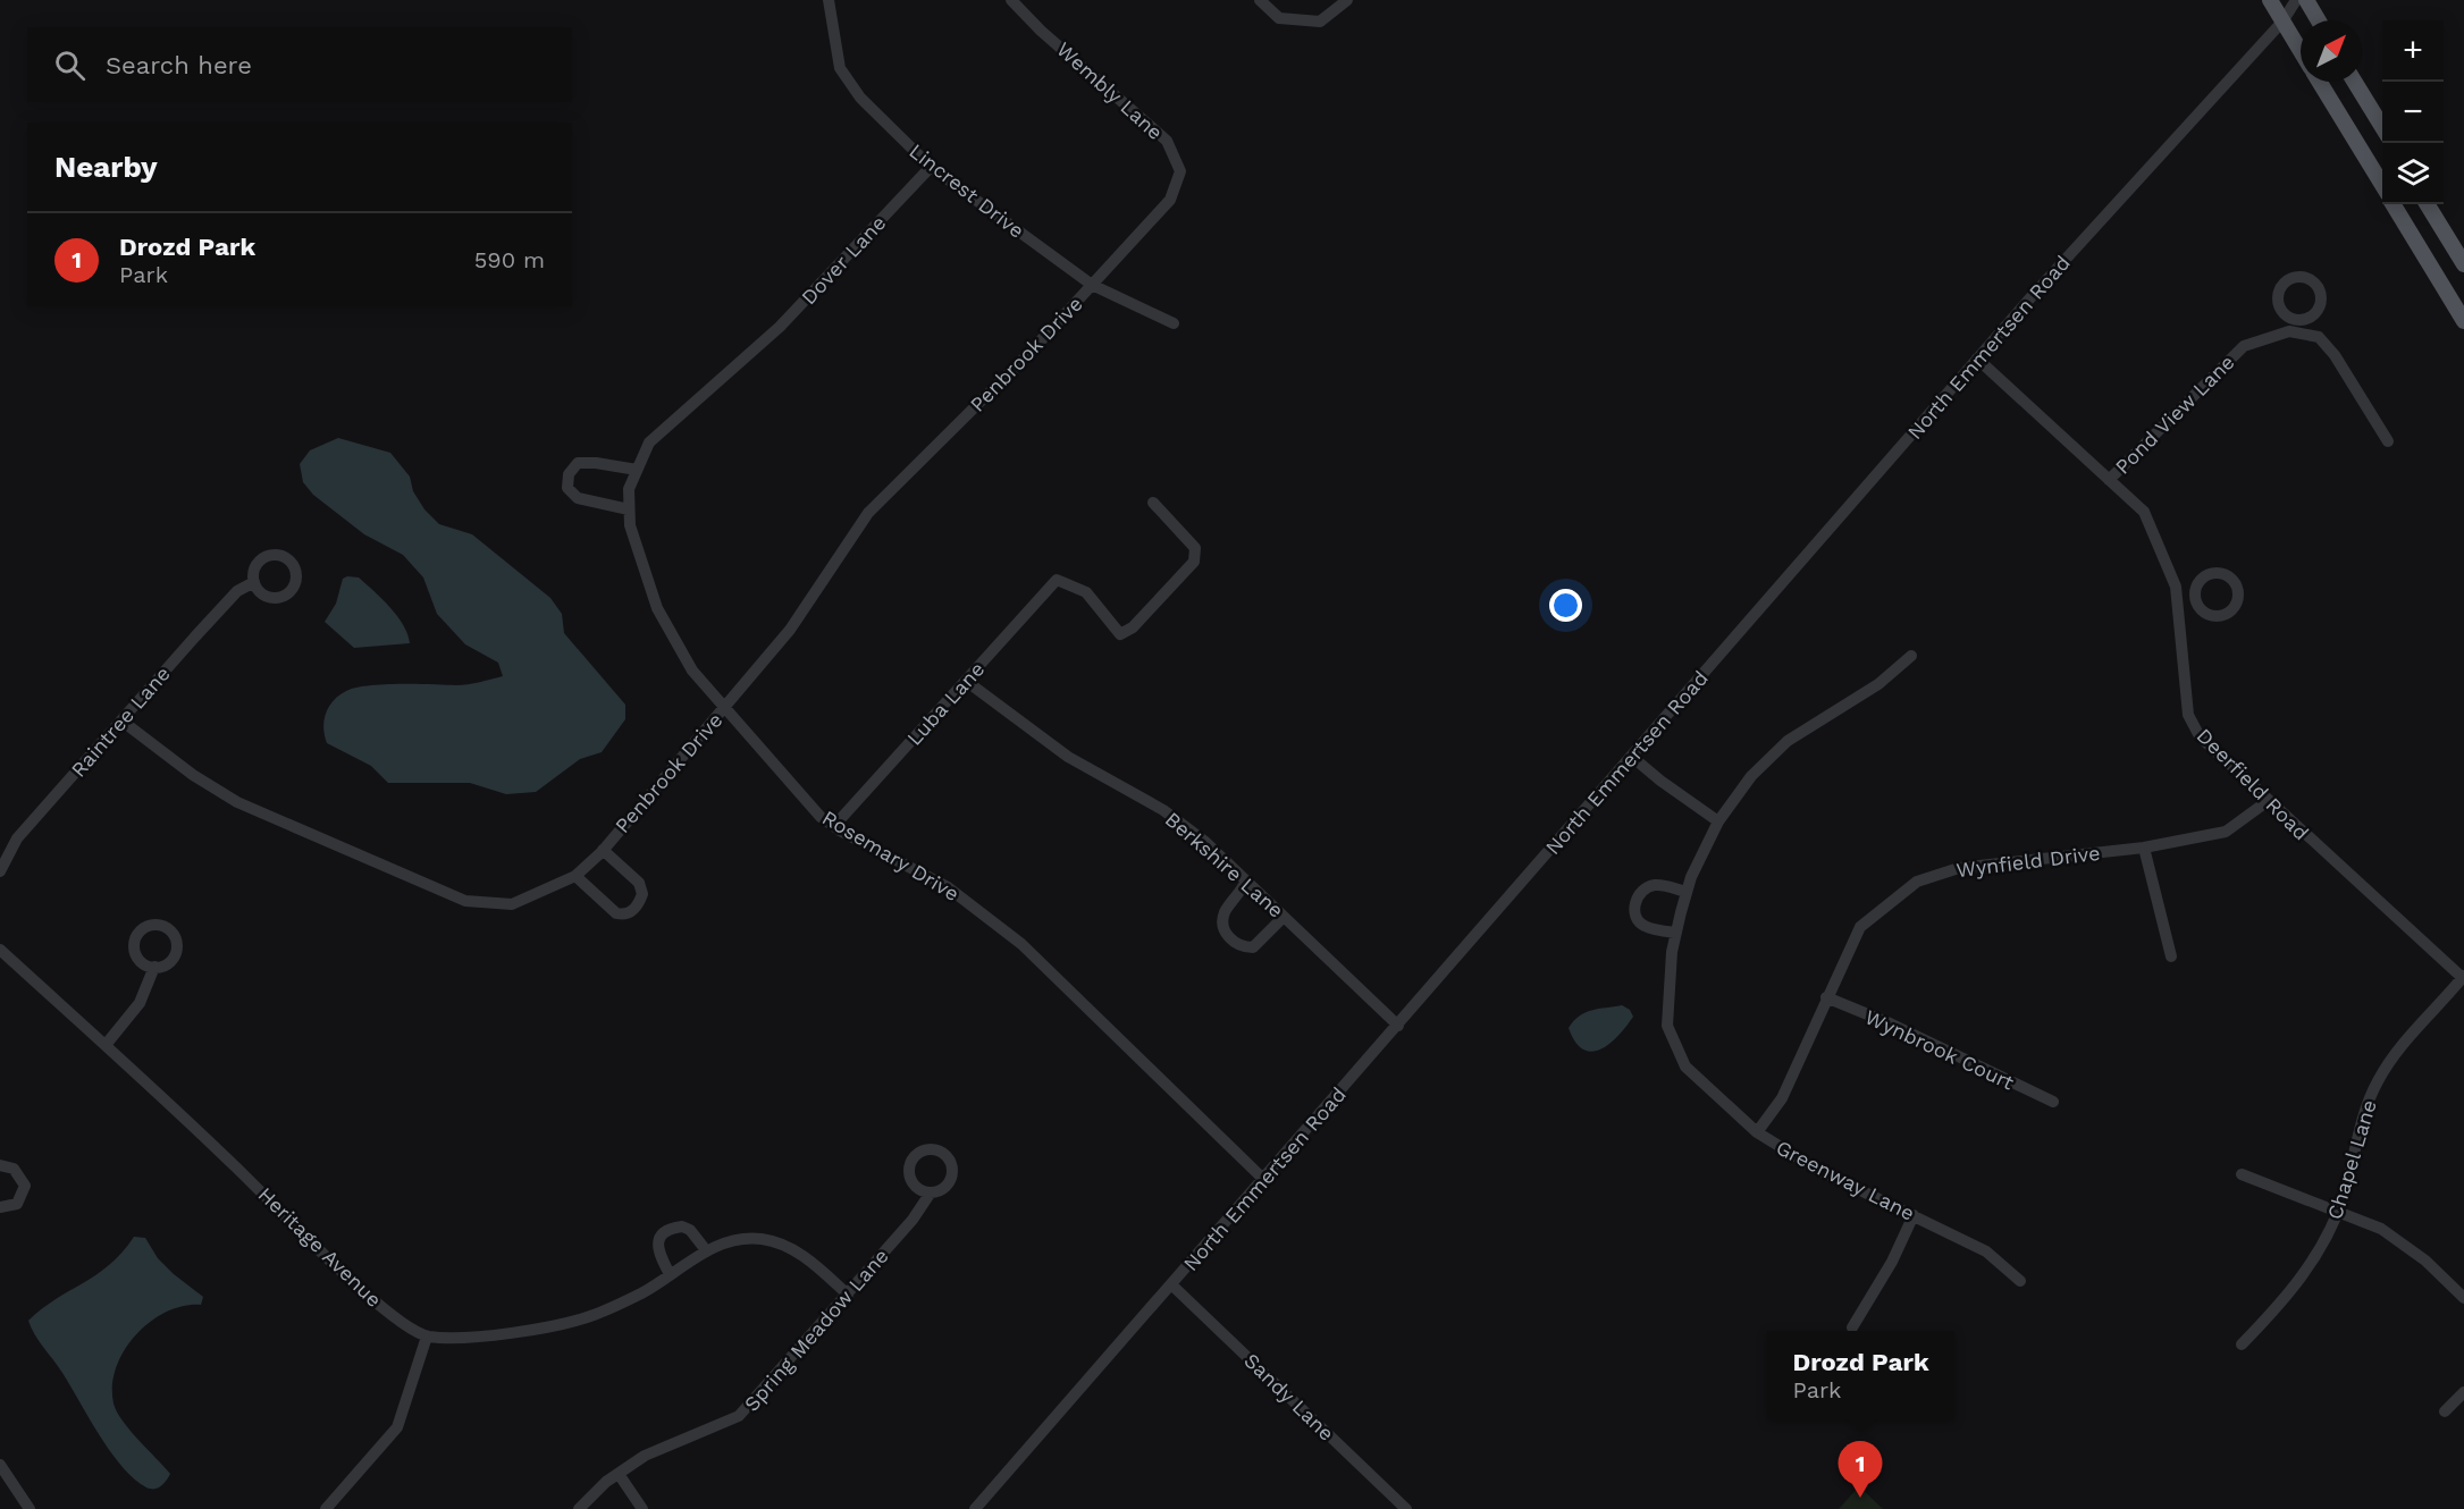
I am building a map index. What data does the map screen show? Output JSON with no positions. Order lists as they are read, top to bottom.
{
  "streets": {
    "street": [
      "Wembly Lane",
      "Lincrest Drive",
      "Dover Lane",
      "North Emmertsen Road",
      "Penbrook Drive",
      "Pond View Lane",
      "Luba Lane",
      "Raintree Lane",
      "Deerfield Road",
      "Rosemary Drive",
      "Wynfield Drive",
      "Berkshire Lane",
      "Wynbrook Court",
      "Chapel Lane",
      "Greenway Lane",
      "Heritage Avenue",
      "Spring Meadow Lane",
      "Sandy Lane"
    ]
  },
  "crossings": [
    ["Wembly Lane", "Lincrest Drive"],
    ["Wembly Lane", "Penbrook Drive"],
    ["Lincrest Drive", "Dover Lane"],
    ["Lincrest Drive", "Penbrook Drive"],
    ["Dover Lane", "Rosemary Drive"],
    ["North Emmertsen Road", "Deerfield Road"],
    ["North Emmertsen Road", "Rosemary Drive"],
    ["North Emmertsen Road", "Berkshire Lane"],
    ["North Emmertsen Road", "Sandy Lane"],
    ["Penbrook Drive", "Raintree Lane"],
    ["Penbrook Drive", "Rosemary Drive"],
    ["Pond View Lane", "Deerfield Road"],
    ["Luba Lane", "Rosemary Drive"],
    ["Luba Lane", "Berkshire Lane"],
    ["Deerfield Road", "Wynfield Drive"],
    ["Deerfield Road", "Chapel Lane"],
    ["Wynfield Drive", "Wynbrook Court"],
    ["Wynfield Drive", "Greenway Lane"]
  ],
  "north": "top right",
  "page": {
    "map_buttons": ["+", "−"],
    "search": "Search here",
    "heading": "Nearby",
    "list": [
      {
        "mark": "1",
        "name": "Drozd Park",
        "note": "Park",
        "value": "590 m"
      }
    ],
    "popup": ["Drozd Park", "Park"],
    "pins": "1"
  }
}
